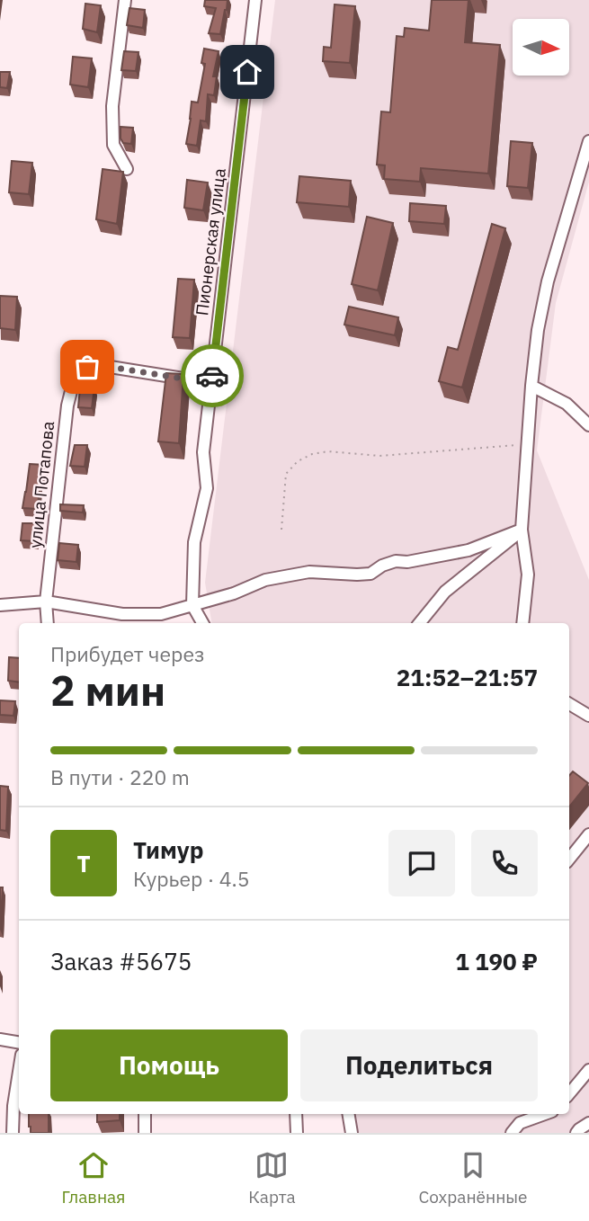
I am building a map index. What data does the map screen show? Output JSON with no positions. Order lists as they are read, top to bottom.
{
  "streets": {
    "street": ["Пионерская улица", "улица Потапова"]
  },
  "crossings": [
    ["Пионерская улица", "улица Потапова"]
  ],
  "north": "right",
  "page": {
    "heading": ["2 мин", "Прибудет через", "21:52–21:57"],
    "panel": [
      "Тимур",
      "Курьер · 4.5",
      "Заказ #5675",
      "1 190 ₽"
    ],
    "bar": "В пути · 220 m",
    "round": "Т",
    "buttons": ["Помощь", "Поделиться"],
    "tabs": ["Главная", "Карта", "Сохранённые"]
  }
}
